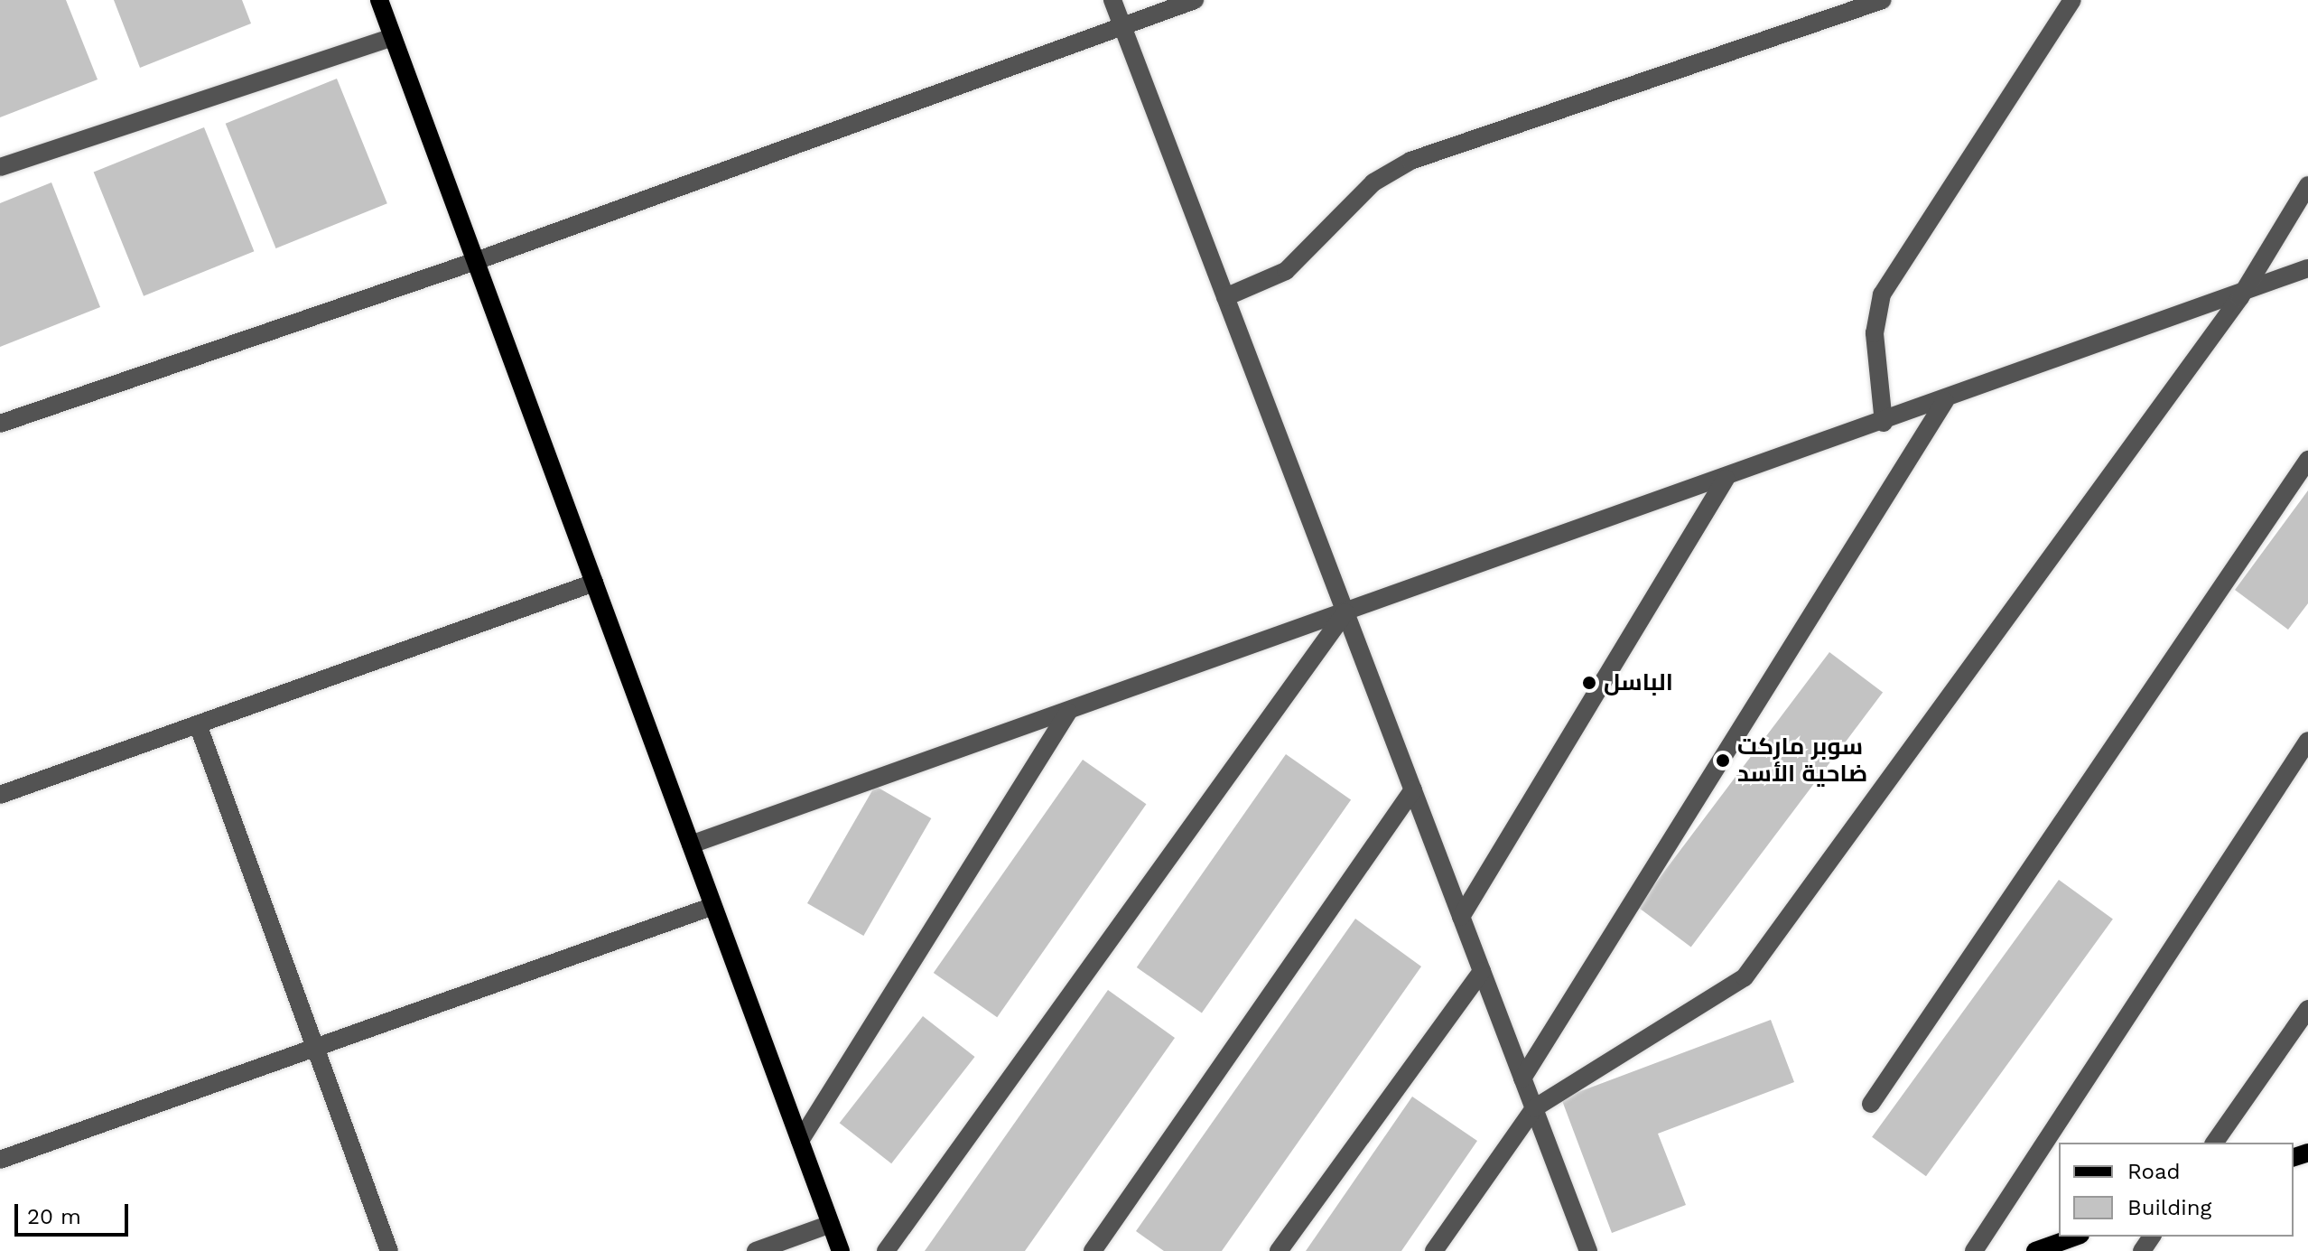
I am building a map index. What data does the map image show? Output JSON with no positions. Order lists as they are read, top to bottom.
{
  "places": ["الباسل", "سوبر ماركت ضاحية الأسد"],
  "legend": ["Road", "Building"],
  "scale_bar": "20 m"
}
